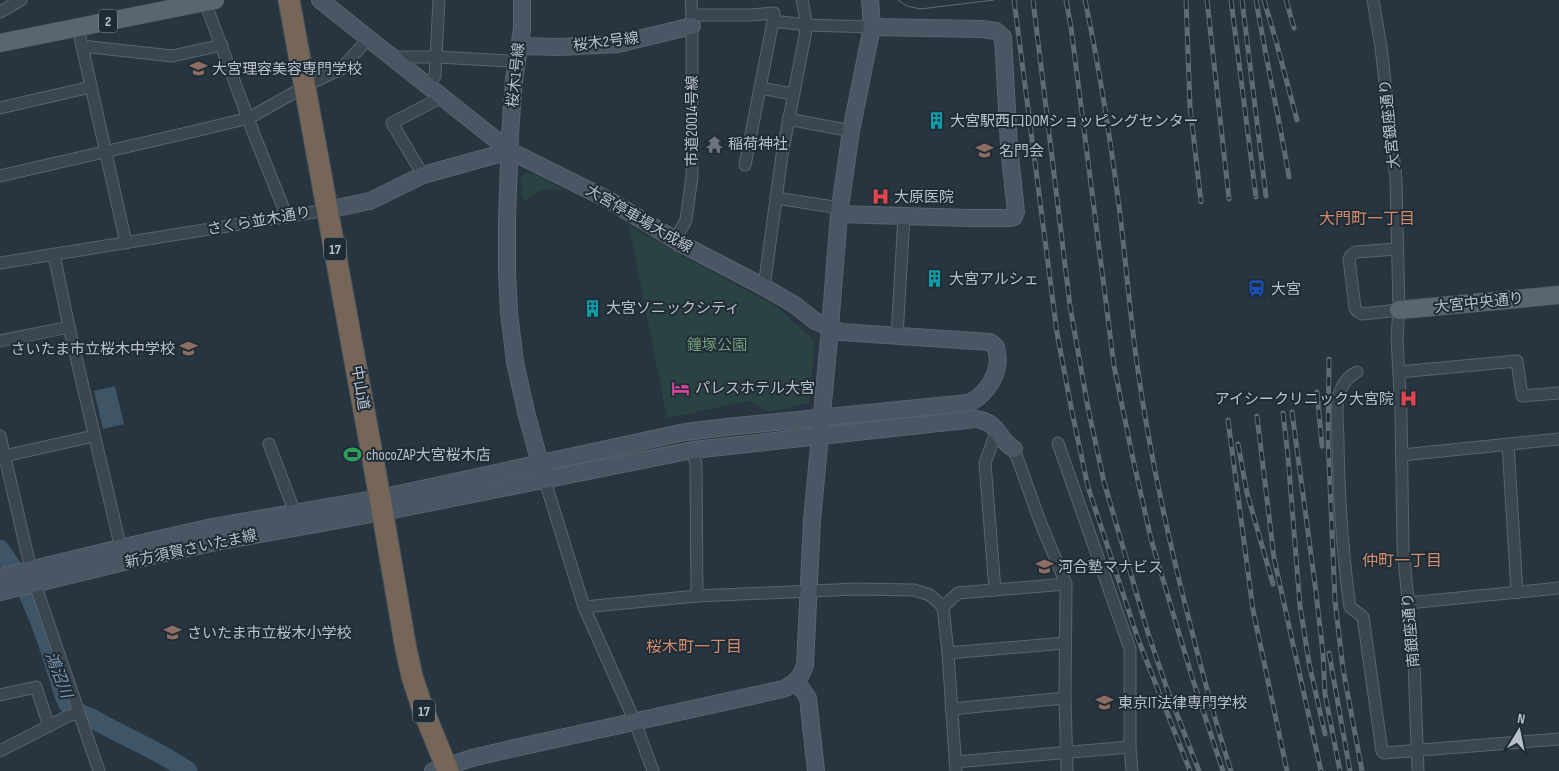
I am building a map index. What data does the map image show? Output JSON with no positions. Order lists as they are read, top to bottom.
{
  "streets": {
    "highway": ["17", "中山道"],
    "main road": ["2", "大宮中央通り"],
    "street": [
      "桜木2号線",
      "桜木1号線",
      "市道20014号線",
      "大宮銀座通り",
      "大宮停車場大成線",
      "さくら並木通り",
      "新方須賀さいたま線",
      "南銀座通り"
    ]
  },
  "crossings": [
    ["桜木2号線", "桜木1号線"],
    ["桜木2号線", "市道20014号線"],
    ["桜木1号線", "大宮停車場大成線"],
    ["桜木1号線", "さくら並木通り"],
    ["市道20014号線", "大宮停車場大成線"],
    ["大宮銀座通り", "大宮中央通り"],
    ["大宮銀座通り", "南銀座通り"],
    ["大宮停車場大成線", "さくら並木通り"],
    ["さくら並木通り", "中山道"],
    ["大宮中央通り", "南銀座通り"],
    ["中山道", "新方須賀さいたま線"]
  ],
  "districts": ["大門町一丁目", "仲町一丁目", "桜木町一丁目"],
  "water": ["鴻沼川"],
  "parks": ["鐘塚公園"],
  "places": {
    "school or university": [
      "大宮理容美容専門学校",
      "名門会",
      "さいたま市立桜木中学校",
      "河合塾マナビス",
      "さいたま市立桜木小学校",
      "東京IT法律専門学校"
    ],
    "building": ["大宮駅西口DOMショッピングセンター", "大宮アルシェ", "大宮ソニックシティ"],
    "temple": ["稲荷神社"],
    "hospital": ["大原医院", "アイシークリニック大宮院"],
    "station": ["大宮"],
    "hotel": ["パレスホテル大宮"],
    "sports": ["chocoZAP大宮桜木店"]
  },
  "north": "top"
}
